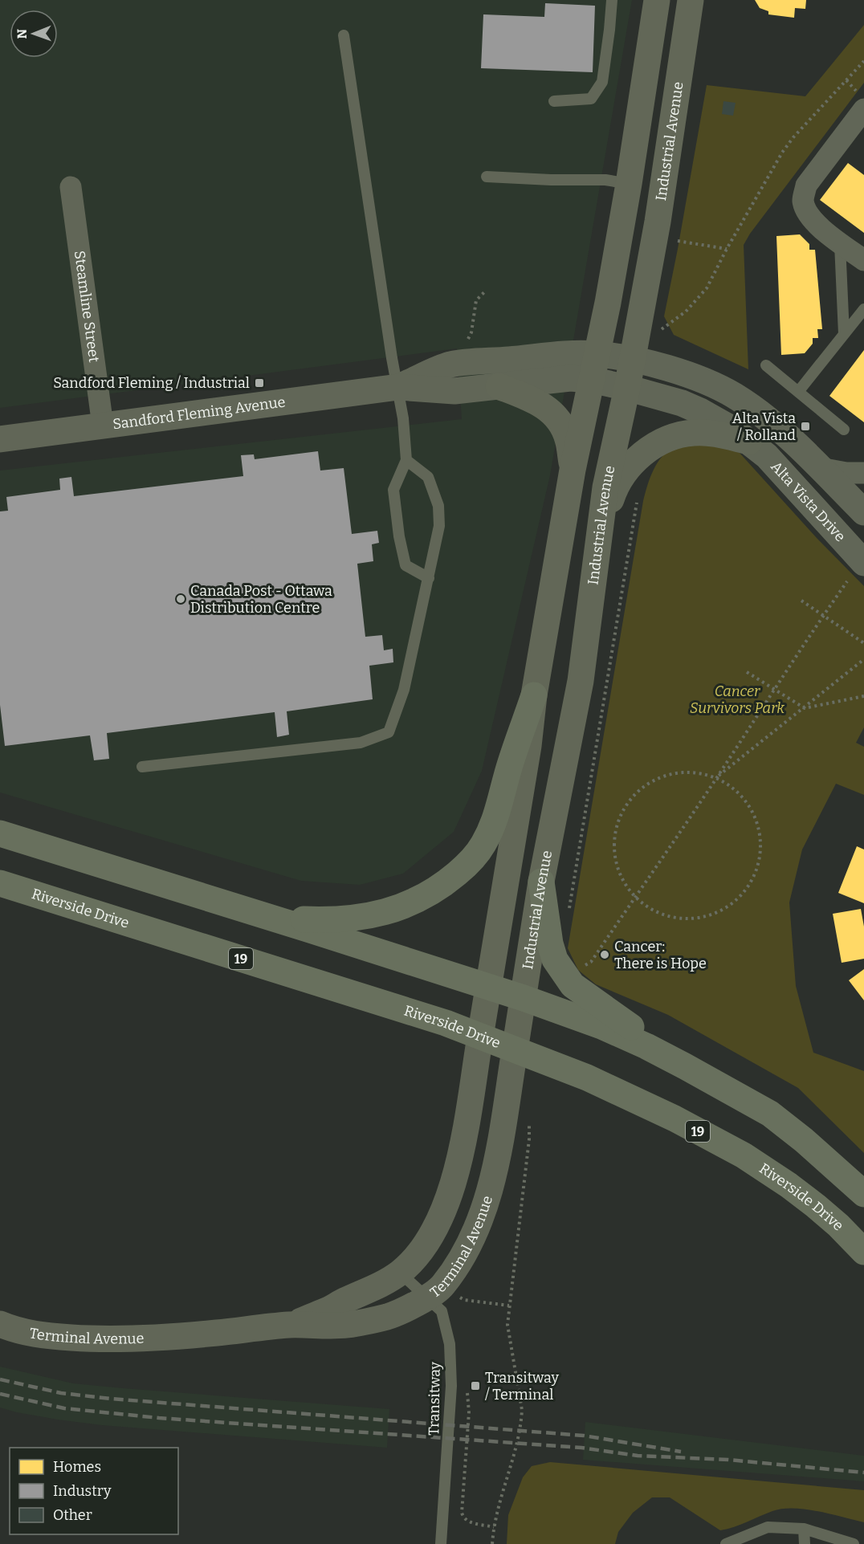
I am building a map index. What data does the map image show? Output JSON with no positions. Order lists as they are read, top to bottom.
{
  "streets": {
    "main road": ["Industrial Avenue", "Riverside Drive", "19"],
    "street": [
      "Steamline Street",
      "Sandford Fleming Avenue",
      "Alta Vista Drive",
      "Terminal Avenue"
    ],
    "lane": ["Transitway"]
  },
  "crossings": [
    ["Industrial Avenue", "Alta Vista Drive"],
    ["Industrial Avenue", "Riverside Drive"],
    ["Industrial Avenue", "Terminal Avenue"],
    ["Steamline Street", "Sandford Fleming Avenue"],
    ["Sandford Fleming Avenue", "Alta Vista Drive"],
    ["Riverside Drive", "Terminal Avenue"],
    ["Terminal Avenue", "Transitway"]
  ],
  "parks": ["Cancer Survivors Park"],
  "places": {
    "transit": ["Sandford Fleming / Industrial", "Alta Vista / Rolland", "Transitway / Terminal"],
    "other": ["Canada Post - Ottawa Distribution Centre", "Cancer: There is Hope"]
  },
  "legend": ["Homes", "Industry", "Other"],
  "north": "left"
}
